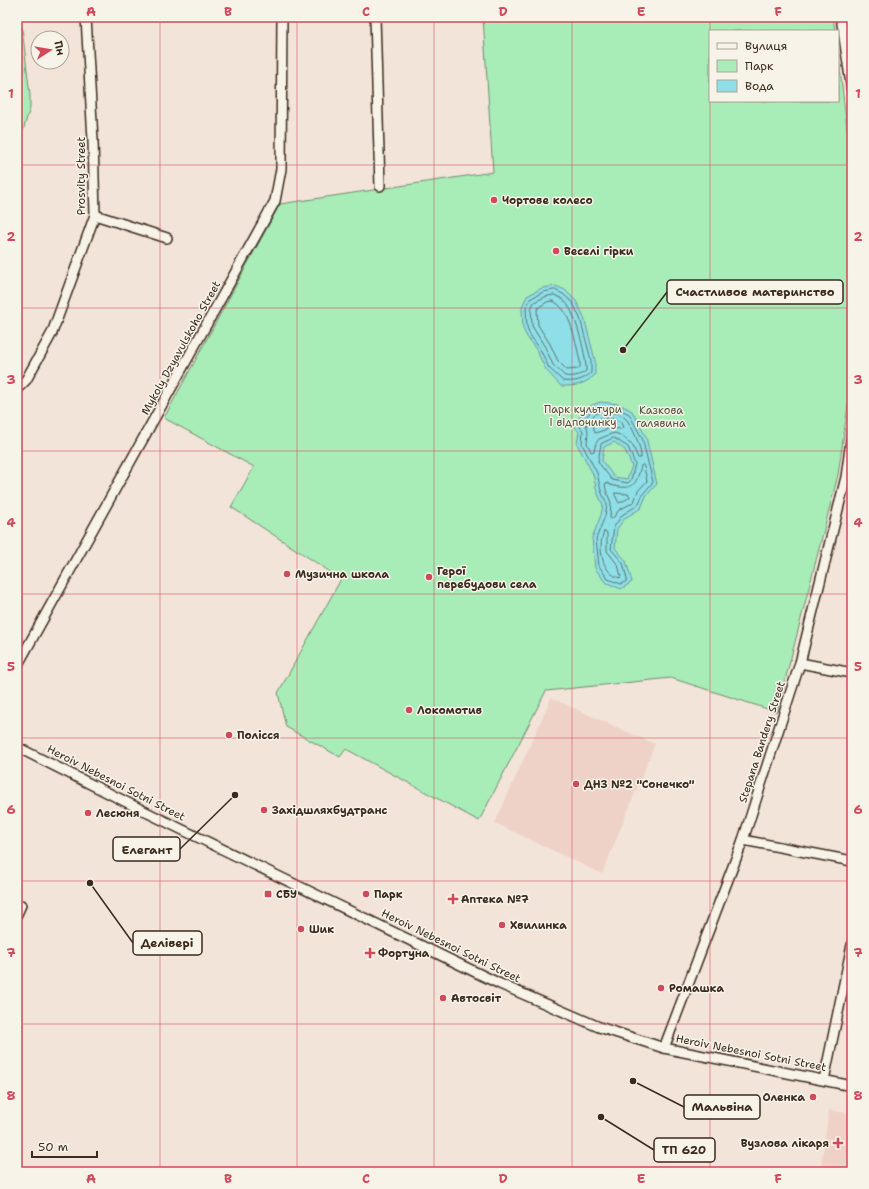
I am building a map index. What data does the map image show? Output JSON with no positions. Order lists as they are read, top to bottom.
{
  "streets": {
    "street": [
      "Prosvity Street",
      "Mykoly Dzyavulskoho Street",
      "Stepana Bandery Street",
      "Heroiv Nebesnoi Sotni Street"
    ]
  },
  "crossings": [
    ["Stepana Bandery Street", "Heroiv Nebesnoi Sotni Street"]
  ],
  "parks": ["Парк культури і відпочинку", "Казкова галявина"],
  "places": {
    "other": [
      "Чортове колесо",
      "Веселі гірки",
      "Счастливое материнство",
      "Музична школа",
      "Герої перебудови села",
      "Локомотив",
      "Полісся",
      "ДНЗ №2 \"Сонечко\"",
      "Елегант",
      "Західшляхбудтранс",
      "Лесюня",
      "Делівері",
      "Парк",
      "Хвилинка",
      "Шик",
      "Ромашка",
      "Автосвіт",
      "Мальвіна",
      "Оленка",
      "ТП 620"
    ],
    "transit": ["СБУ"],
    "health": ["Аптека №7", "Фортуна", "Вузлова лікаря"]
  },
  "legend": ["Вулиця", "Парк", "Вода"],
  "scale_bar": "50 m",
  "north": "right",
  "grid": {
    "columns": [
      "A",
      "B",
      "C",
      "D",
      "E",
      "F"
    ],
    "rows": [
      "1",
      "2",
      "3",
      "4",
      "5",
      "6",
      "7",
      "8"
    ]
  }
}
